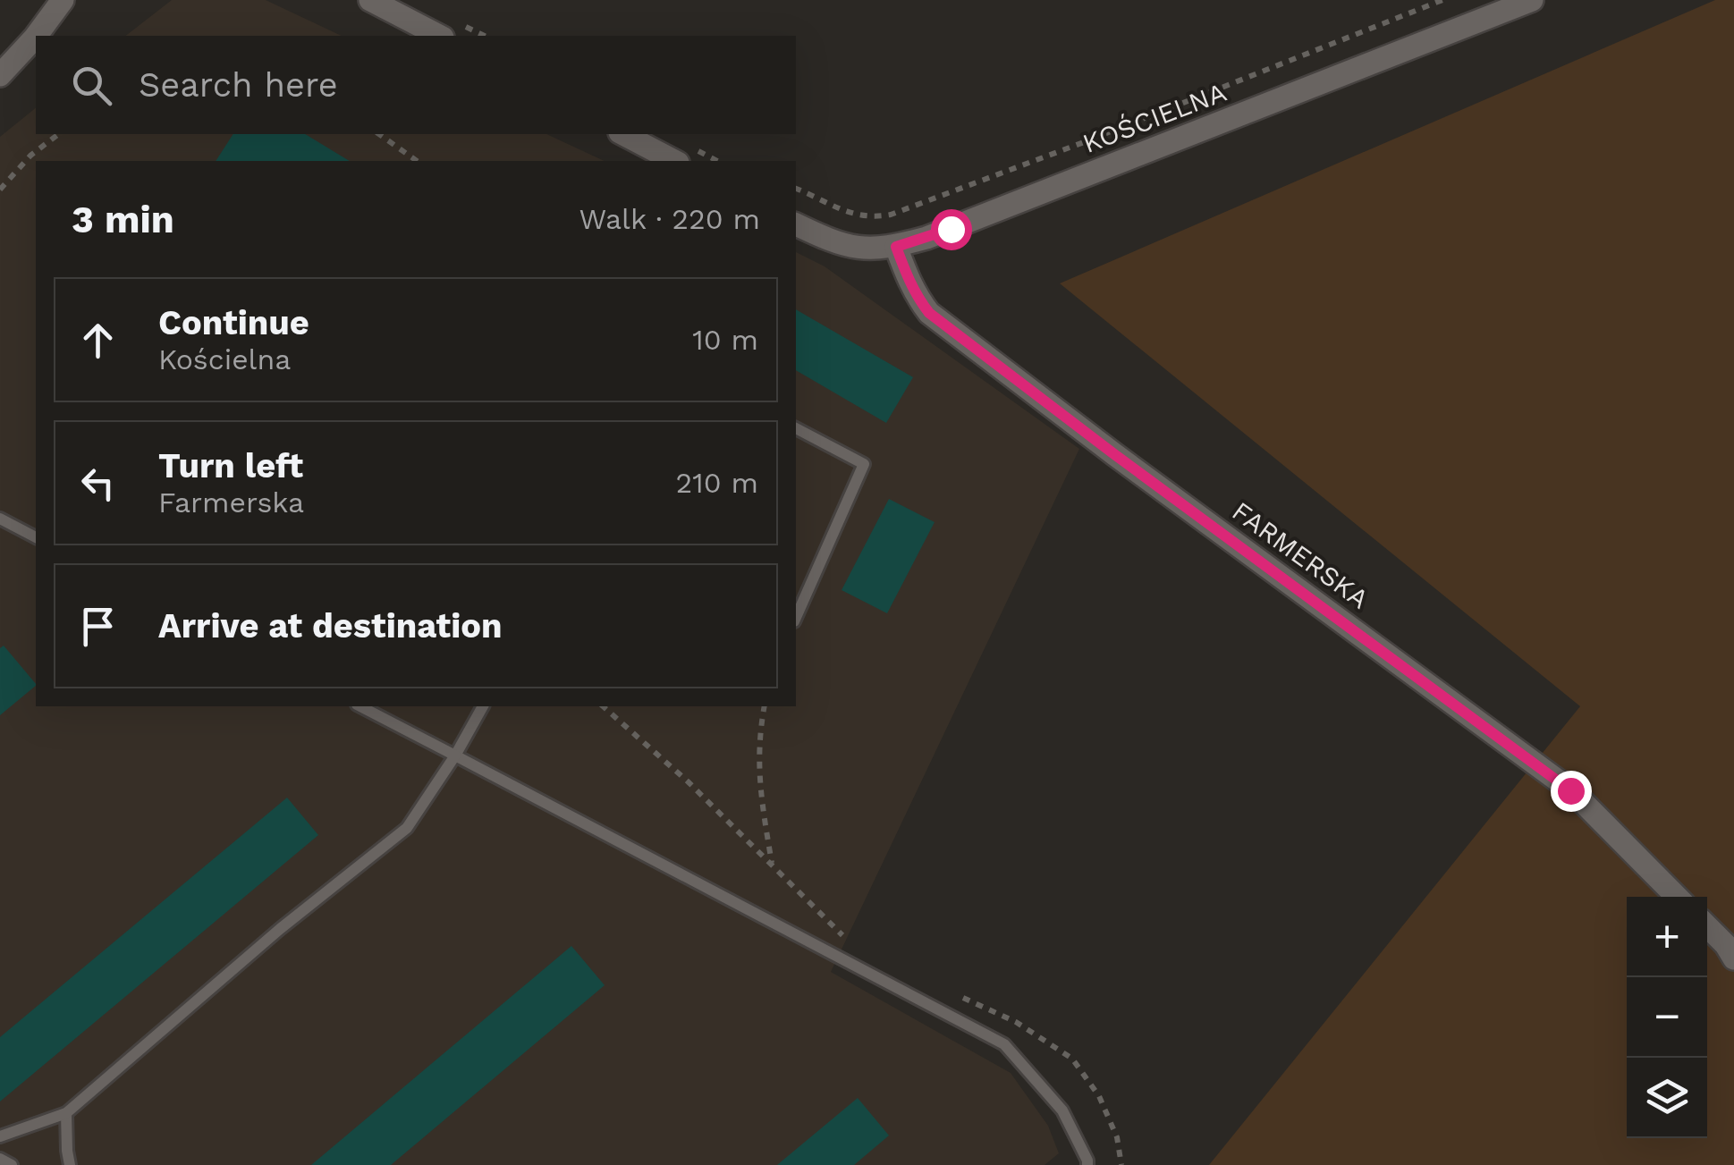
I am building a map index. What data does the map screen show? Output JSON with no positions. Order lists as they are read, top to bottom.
{
  "streets": {
    "street": ["KOŚCIELNA", "FARMERSKA"]
  },
  "crossings": [
    ["KOŚCIELNA", "FARMERSKA"]
  ],
  "page": {
    "search": "Search here",
    "heading": ["3 min", "Walk · 220 m"],
    "list": [
      ["Continue", "Kościelna", "10 m"],
      ["Turn left", "Farmerska", "210 m"],
      "Arrive at destination"
    ],
    "map_buttons": ["+", "−"]
  }
}
